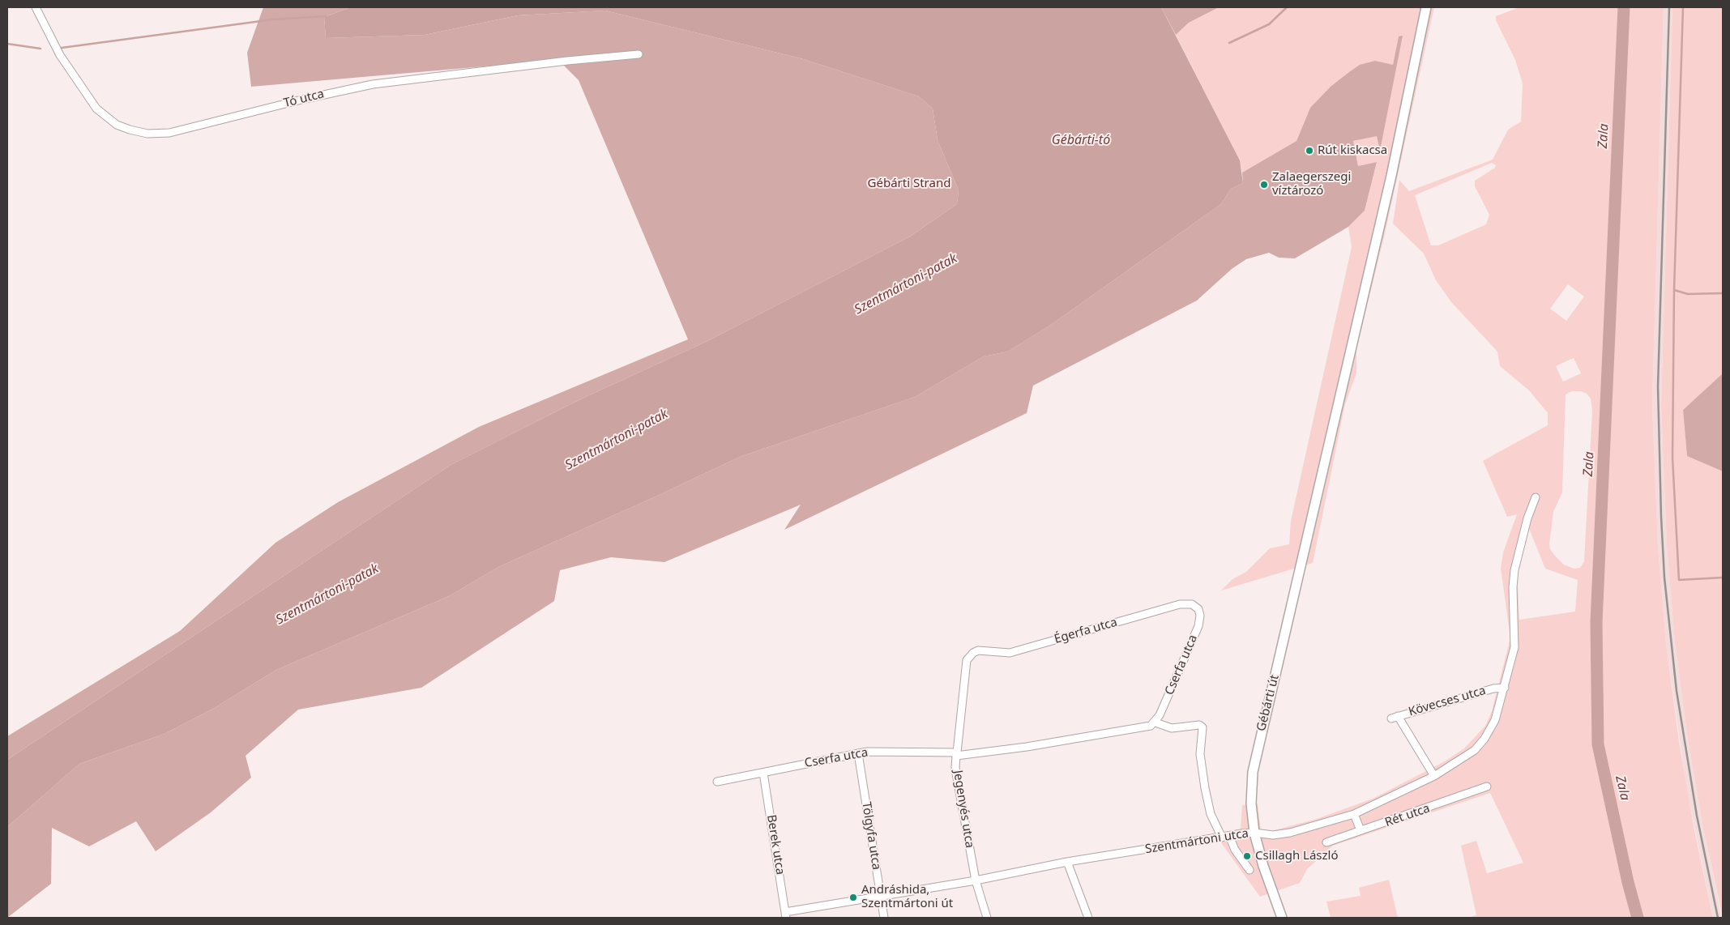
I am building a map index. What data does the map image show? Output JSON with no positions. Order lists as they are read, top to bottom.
{
  "streets": {
    "main road": ["Gébárti út"],
    "street": [
      "Tó utca",
      "Égerfa utca",
      "Cserfa utca",
      "Kövecses utca",
      "Jegenyés utca",
      "Rét utca",
      "Tölgyfa utca",
      "Szentmártoni utca",
      "Berek utca"
    ]
  },
  "crossings": [
    ["Égerfa utca", "Cserfa utca"],
    ["Égerfa utca", "Jegenyés utca"],
    ["Cserfa utca", "Jegenyés utca"],
    ["Cserfa utca", "Tölgyfa utca"],
    ["Cserfa utca", "Berek utca"],
    ["Kövecses utca", "Szentmártoni utca"],
    ["Gébárti út", "Szentmártoni utca"],
    ["Jegenyés utca", "Szentmártoni utca"],
    ["Tölgyfa utca", "Szentmártoni utca"],
    ["Szentmártoni utca", "Berek utca"]
  ],
  "water": ["Zala", "Gébárti-tó", "Szentmártoni-patak"],
  "parks": ["Gébárti Strand"],
  "places": [
    "Rút kiskacsa",
    "Zalaegerszegi víztározó",
    "Csillagh László",
    "Andráshida, Szentmártoni út"
  ]
}
